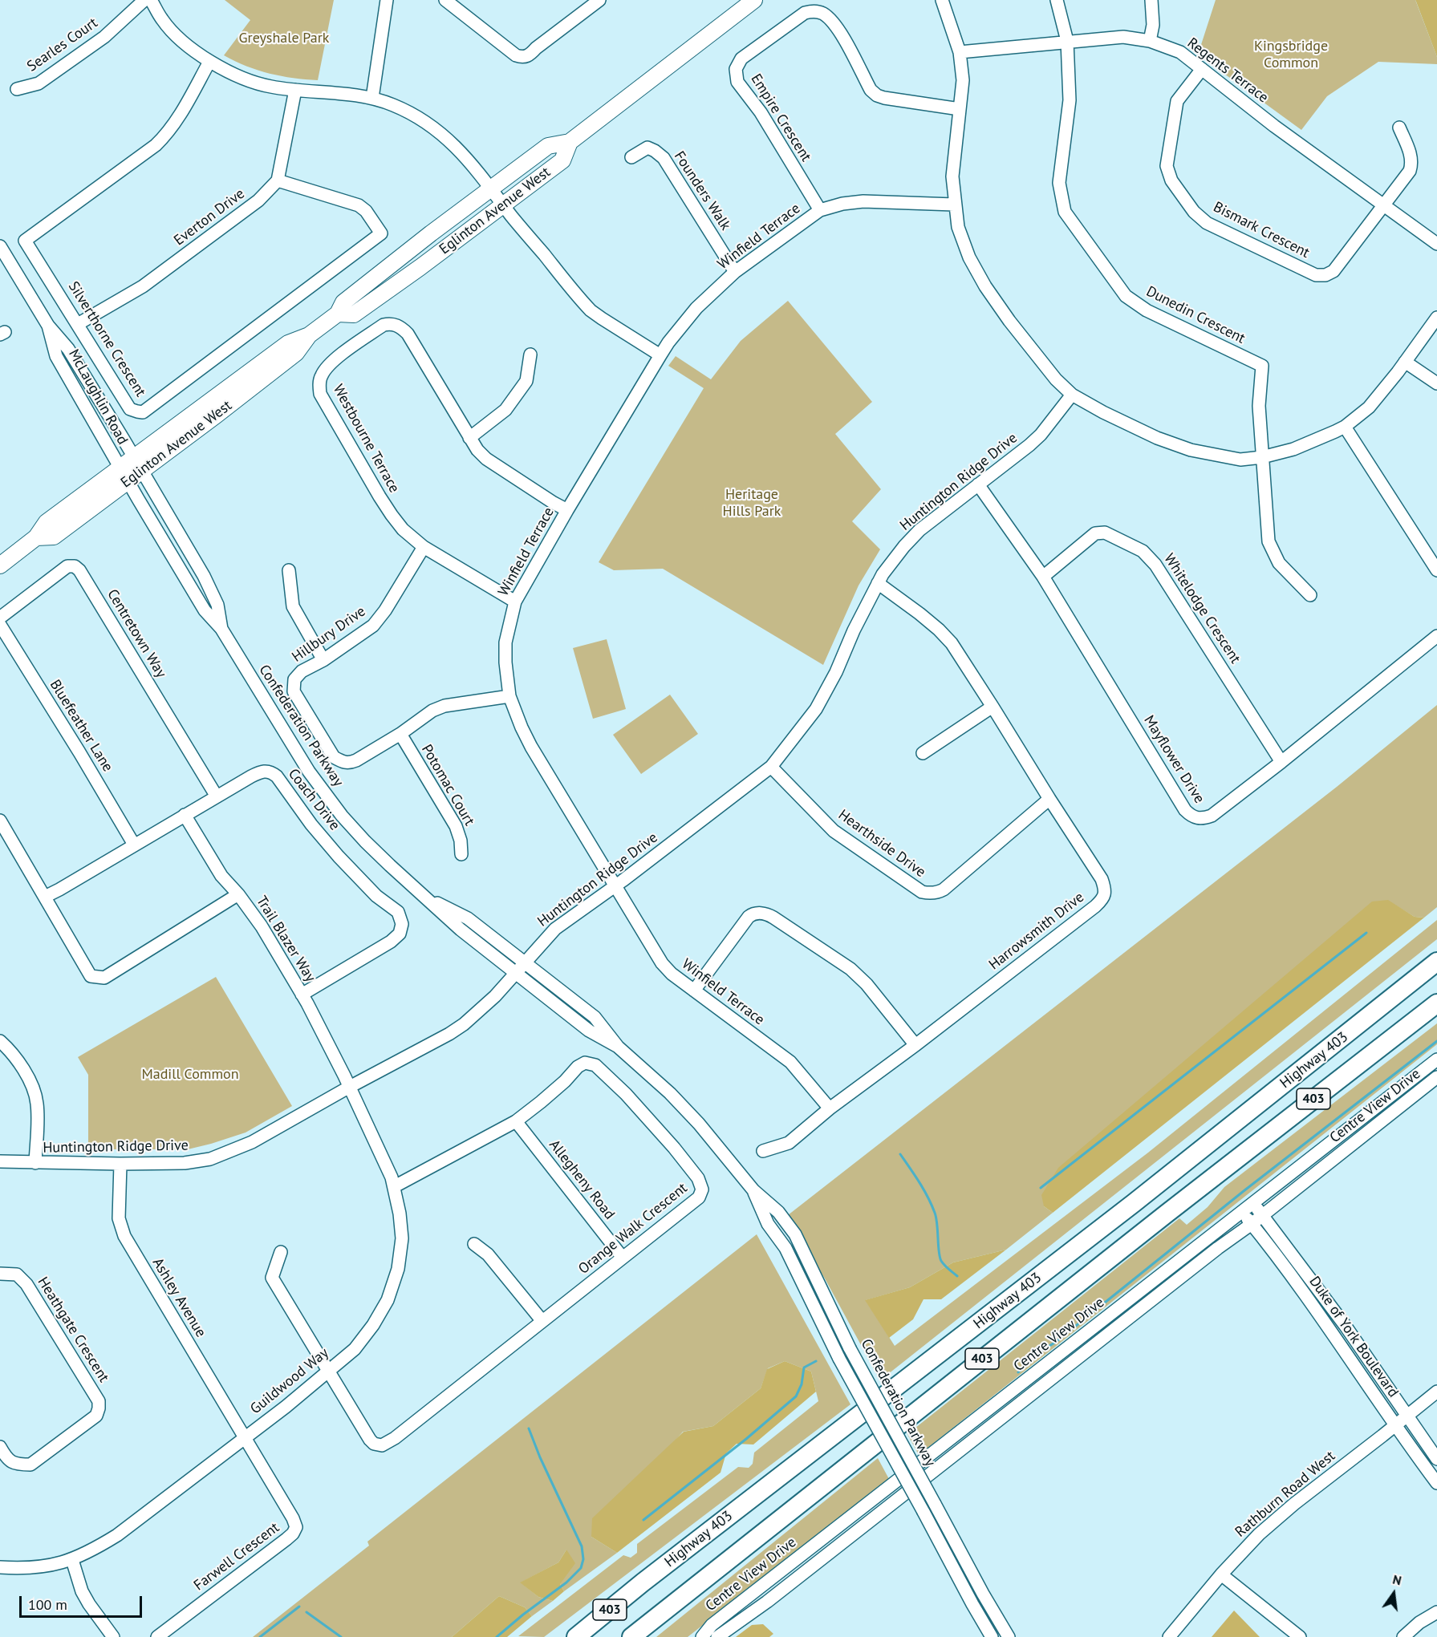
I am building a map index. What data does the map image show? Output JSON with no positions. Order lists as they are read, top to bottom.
{
  "streets": {
    "highway": ["Highway 403", "403"],
    "main road": ["Eglinton Avenue West"],
    "street": [
      "Searles Court",
      "Regents Terrace",
      "Empire Crescent",
      "Founders Walk",
      "Everton Drive",
      "Bismark Crescent",
      "Winfield Terrace",
      "Dunedin Crescent",
      "Silverthorne Crescent",
      "McLaughlin Road",
      "Westbourne Terrace",
      "Huntington Ridge Drive",
      "Whitelodge Crescent",
      "Centretown Way",
      "Hillbury Drive",
      "Bluefeather Lane",
      "Confederation Parkway",
      "Mayflower Drive",
      "Potomac Court",
      "Coach Drive",
      "Hearthside Drive",
      "Harrowsmith Drive",
      "Trail Blazer Way",
      "Centre View Drive",
      "Allegheny Road",
      "Orange Walk Crescent",
      "Ashley Avenue",
      "Heathgate Crescent",
      "Duke of York Boulevard",
      "Guildwood Way",
      "Rathburn Road West",
      "Farwell Crescent"
    ]
  },
  "crossings": [
    ["Regents Terrace", "Bismark Crescent"],
    ["Regents Terrace", "Dunedin Crescent"],
    ["Empire Crescent", "Winfield Terrace"],
    ["Founders Walk", "Winfield Terrace"],
    ["Eglinton Avenue West", "McLaughlin Road"],
    ["Eglinton Avenue West", "Confederation Parkway"],
    ["Everton Drive", "Silverthorne Crescent"],
    ["Winfield Terrace", "Westbourne Terrace"],
    ["Winfield Terrace", "Huntington Ridge Drive"],
    ["Winfield Terrace", "Hillbury Drive"],
    ["Winfield Terrace", "Harrowsmith Drive"],
    ["McLaughlin Road", "Confederation Parkway"],
    ["Westbourne Terrace", "Hillbury Drive"],
    ["Huntington Ridge Drive", "Confederation Parkway"],
    ["Huntington Ridge Drive", "Mayflower Drive"],
    ["Huntington Ridge Drive", "Hearthside Drive"],
    ["Huntington Ridge Drive", "Harrowsmith Drive"],
    ["Huntington Ridge Drive", "Trail Blazer Way"],
    ["Huntington Ridge Drive", "Ashley Avenue"],
    ["Huntington Ridge Drive", "Guildwood Way"],
    ["Whitelodge Crescent", "Mayflower Drive"],
    ["Centretown Way", "Coach Drive"],
    ["Hillbury Drive", "Potomac Court"],
    ["Bluefeather Lane", "Coach Drive"],
    ["Coach Drive", "Trail Blazer Way"],
    ["Hearthside Drive", "Harrowsmith Drive"],
    ["Trail Blazer Way", "Guildwood Way"],
    ["Centre View Drive", "Duke of York Boulevard"],
    ["Allegheny Road", "Orange Walk Crescent"],
    ["Orange Walk Crescent", "Guildwood Way"],
    ["Ashley Avenue", "Guildwood Way"],
    ["Ashley Avenue", "Farwell Crescent"],
    ["Duke of York Boulevard", "Rathburn Road West"],
    ["Guildwood Way", "Farwell Crescent"]
  ],
  "parks": [
    "Greyshale Park",
    "Kingsbridge Common",
    "Heritage Hills Park",
    "Madill Common"
  ],
  "scale_bar": "100 m",
  "north": "top"
}
